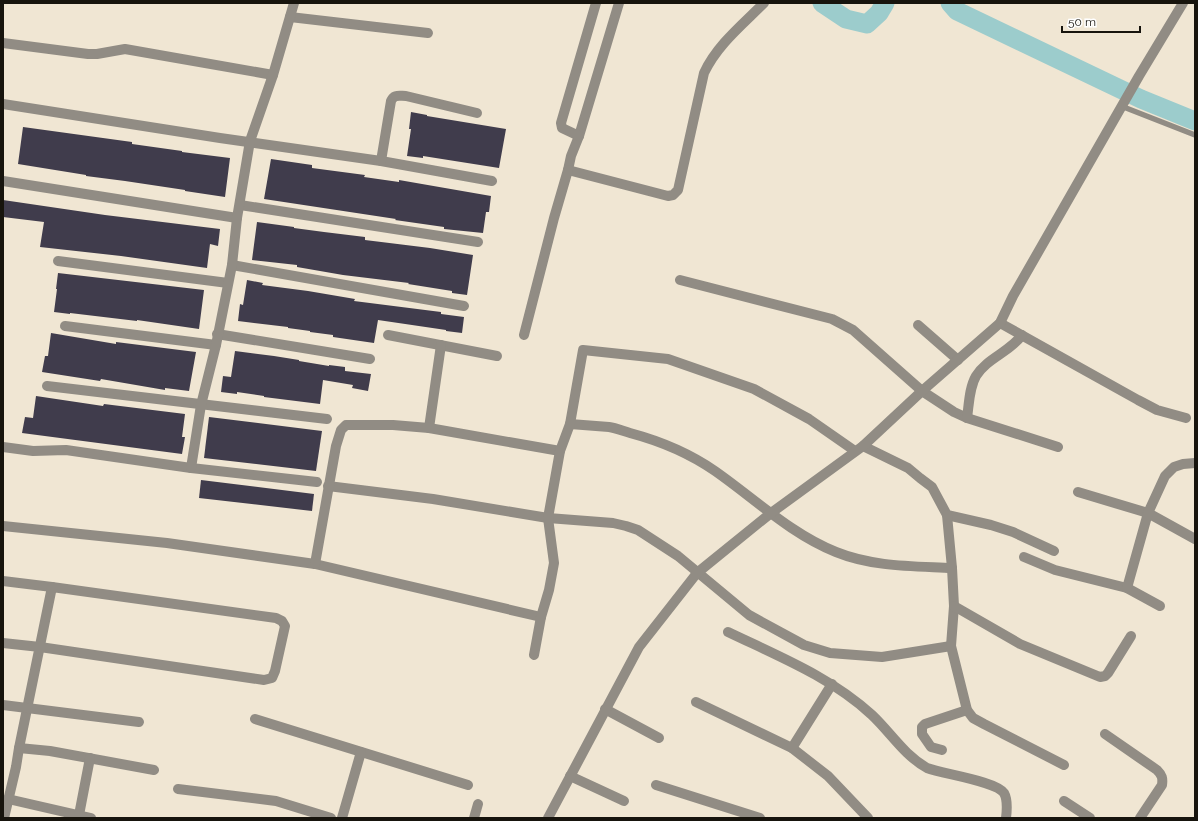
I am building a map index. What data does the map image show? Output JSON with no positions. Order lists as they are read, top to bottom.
{
  "scale_bar": "50 m"
}
